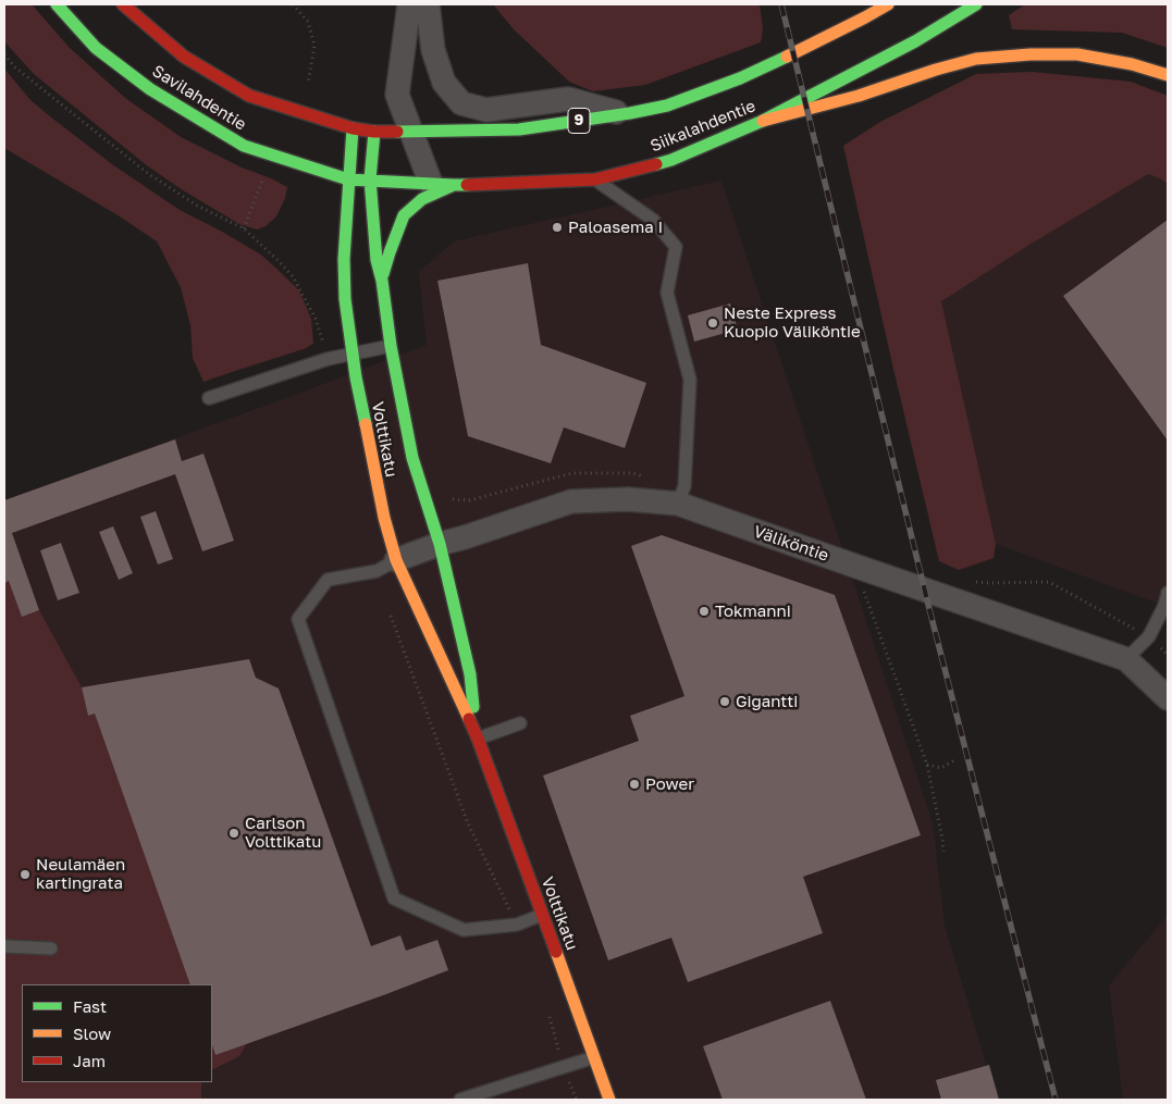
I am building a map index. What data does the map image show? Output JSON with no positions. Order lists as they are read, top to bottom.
{
  "streets": {
    "main road": [
      "Savilahdentie",
      "9",
      "Siikalahdentie",
      "Volttikatu"
    ],
    "street": ["Väliköntie"]
  },
  "crossings": [
    ["Savilahdentie", "Siikalahdentie"],
    ["Savilahdentie", "Volttikatu"],
    ["Siikalahdentie", "Volttikatu"],
    ["Volttikatu", "Väliköntie"]
  ],
  "places": [
    "Paloasema I",
    "Neste Express Kuopio Väliköntie",
    "Tokmanni",
    "Gigantti",
    "Power",
    "Carlson Volttikatu",
    "Neulamäen kartingrata"
  ],
  "legend": ["Fast", "Slow", "Jam"]
}
